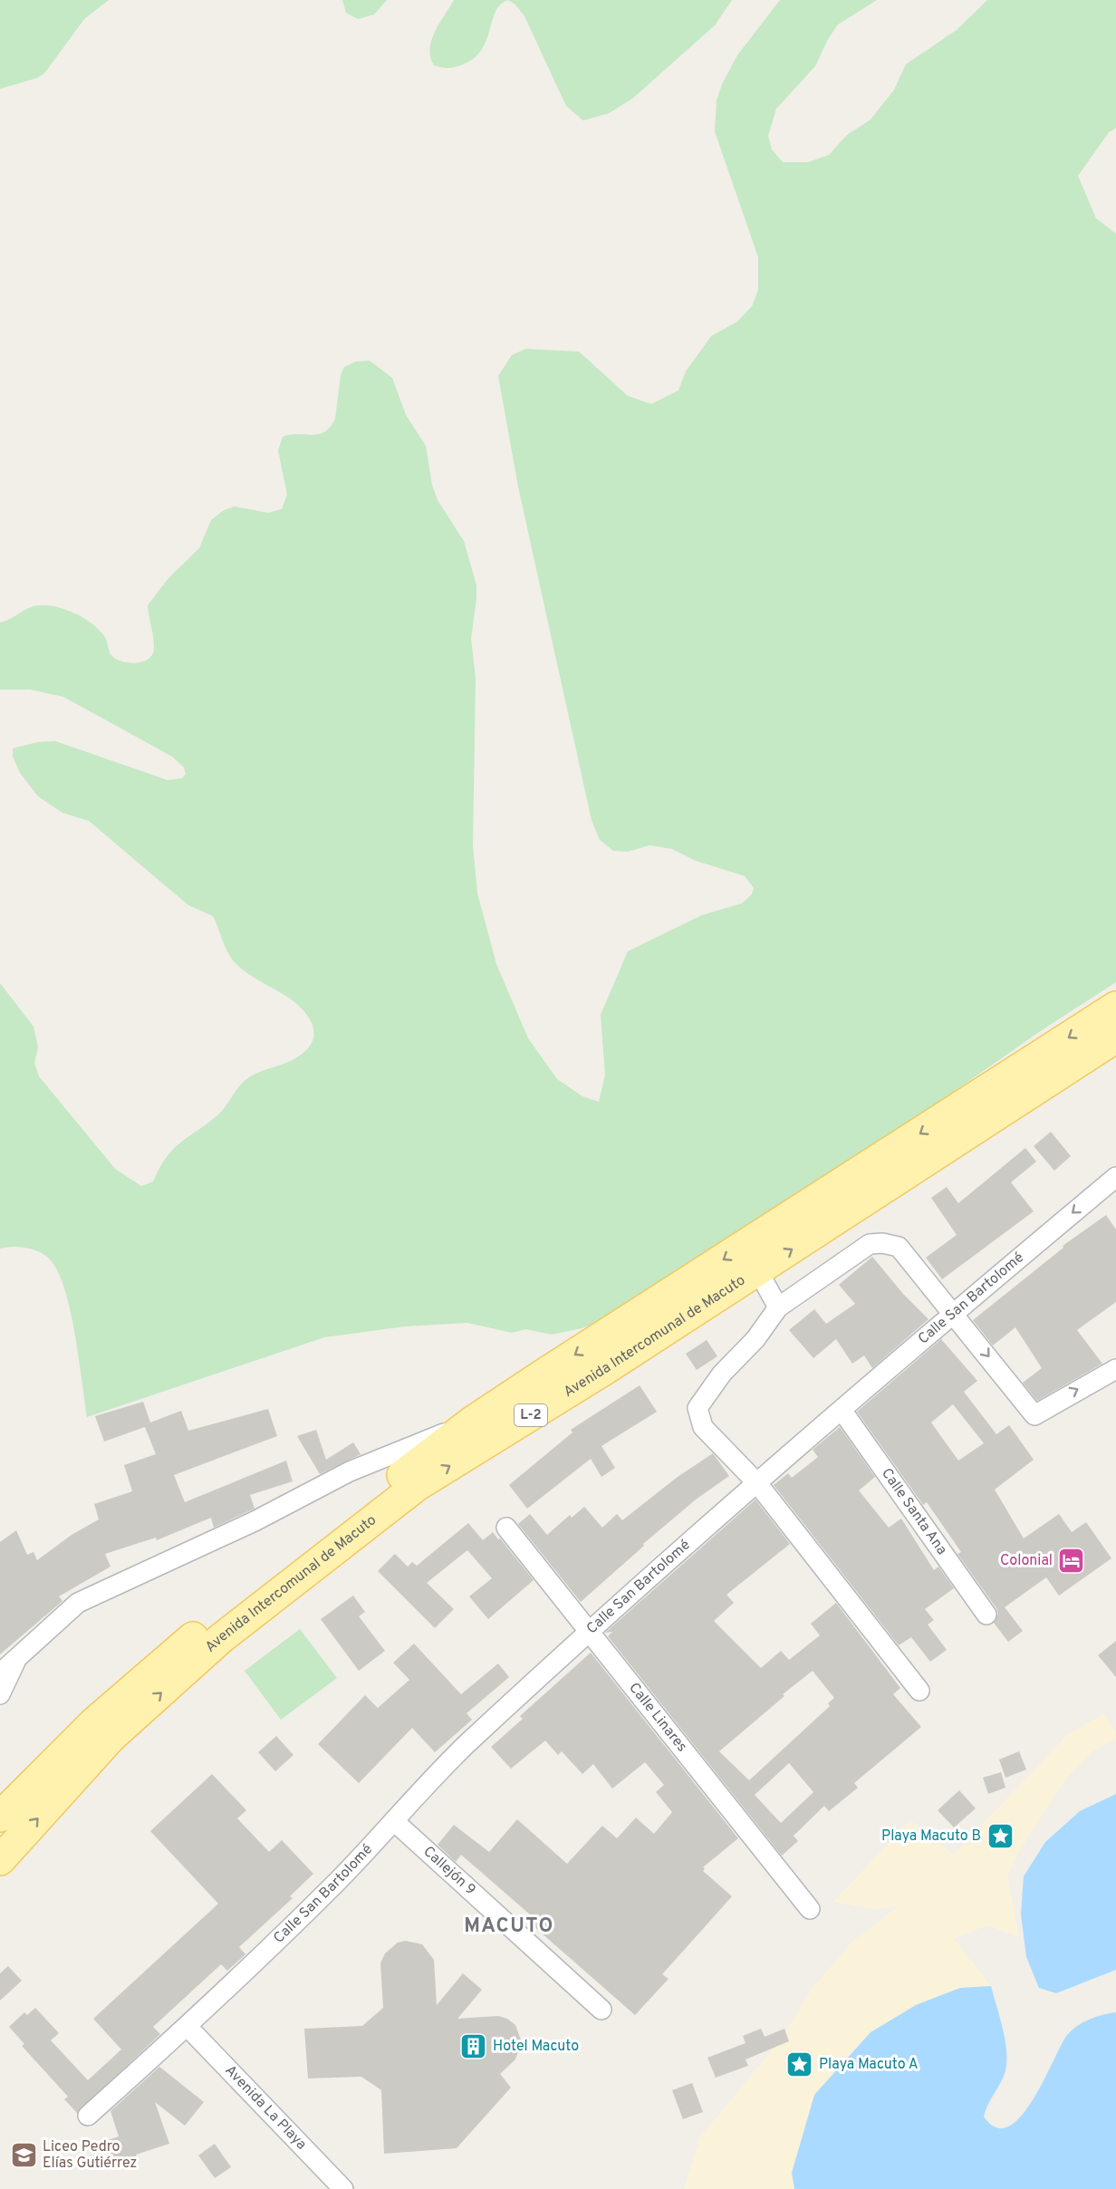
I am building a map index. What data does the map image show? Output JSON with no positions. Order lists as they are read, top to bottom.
{
  "streets": {
    "main road": ["Avenida Intercomunal de Macuto", "L-2"],
    "street": [
      "Calle San Bartolomé",
      "Calle Santa Ana",
      "Calle Linares",
      "Callejón 9",
      "Avenida La Playa"
    ]
  },
  "crossings": [
    ["Calle San Bartolomé", "Calle Santa Ana"],
    ["Calle San Bartolomé", "Calle Linares"],
    ["Calle San Bartolomé", "Callejón 9"],
    ["Calle San Bartolomé", "Avenida La Playa"]
  ],
  "districts": ["MACUTO"],
  "places": {
    "hotel": ["Colonial"],
    "place": ["Playa Macuto B", "Playa Macuto A"],
    "building": ["Hotel Macuto"],
    "school or university": ["Liceo Pedro Elías Gutiérrez"]
  }
}
